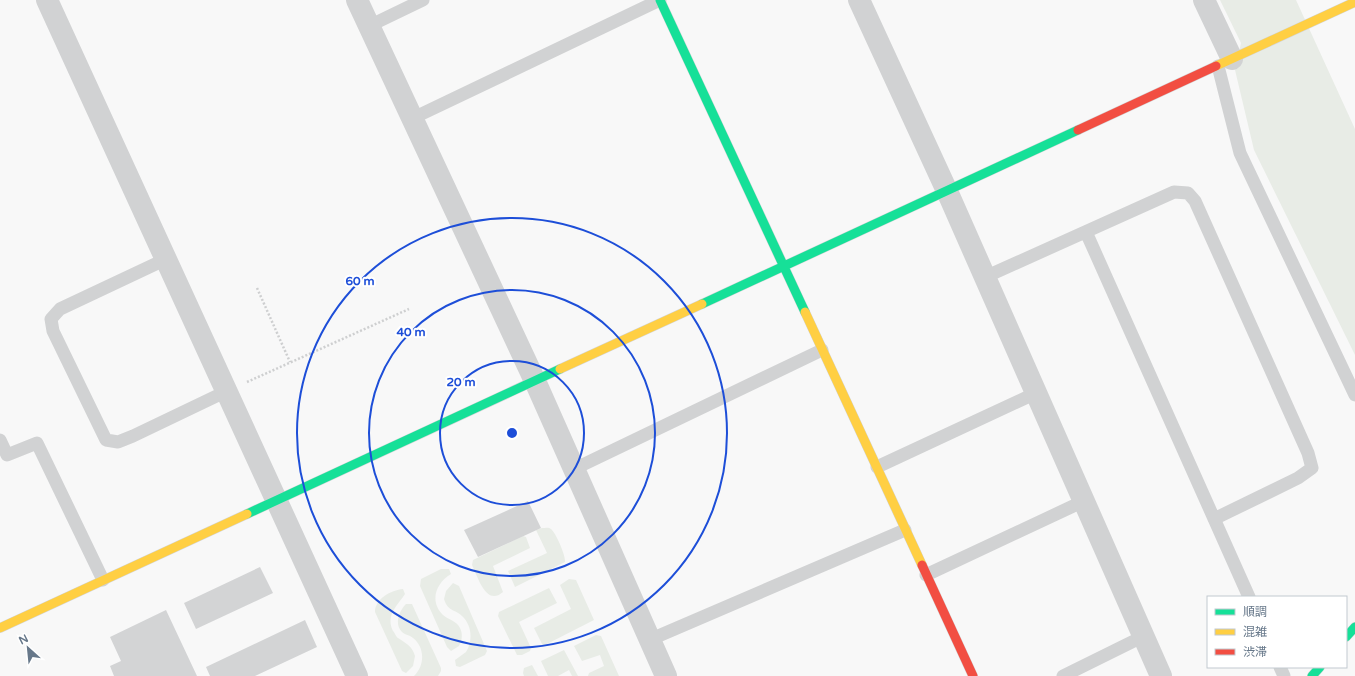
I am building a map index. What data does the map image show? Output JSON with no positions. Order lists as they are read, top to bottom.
{
  "legend": ["順調", "混雑", "渋滞"],
  "north": "top left",
  "rings": ["60 m", "40 m", "20 m"]
}
